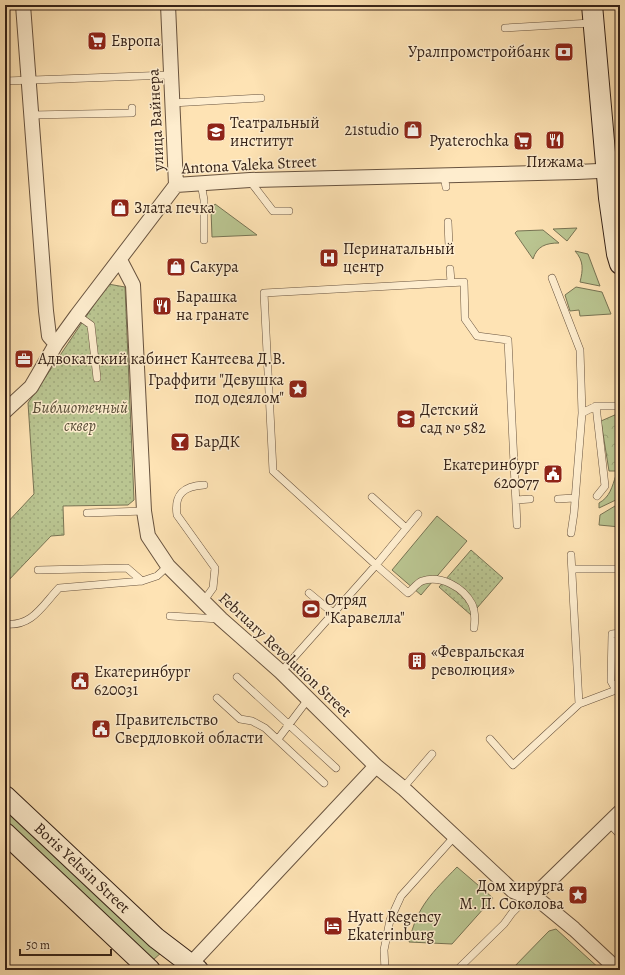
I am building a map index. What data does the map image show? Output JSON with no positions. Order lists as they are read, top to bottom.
{
  "streets": {
    "street": [
      "улица Вайнера",
      "Antona Valeka Street",
      "February Revolution Street",
      "Boris Yeltsin Street"
    ]
  },
  "crossings": [
    ["улица Вайнера", "Antona Valeka Street"],
    ["Antona Valeka Street", "February Revolution Street"]
  ],
  "parks": ["Библиотечный сквер"],
  "places": {
    "supermarket": ["Европа", "Pyaterochka"],
    "bank": ["Уралпромстройбанк"],
    "shop": ["21studio", "Злата печка", "Сакура"],
    "school or university": ["Театральный институт", "Детский сад № 582"],
    "restaurant": ["Пижама", "Барашка на гранате"],
    "hospital": ["Перинатальный центр"],
    "office": ["Адвокатский кабинет Кантеева Д.В."],
    "place": ["Граффити \"Девушка под одеялом\"", "Дом хирурга М. П. Соколова"],
    "bar": ["БарДК"],
    "public building": ["Екатеринбург 620077", "Екатеринбург 620031", "Правительство Свердловкой области"],
    "sports": ["Отряд \"Каравелла\""],
    "building": ["«Февральская революция»"],
    "hotel": ["Hyatt Regency Ekaterinburg"]
  },
  "scale_bar": "50 m"
}
